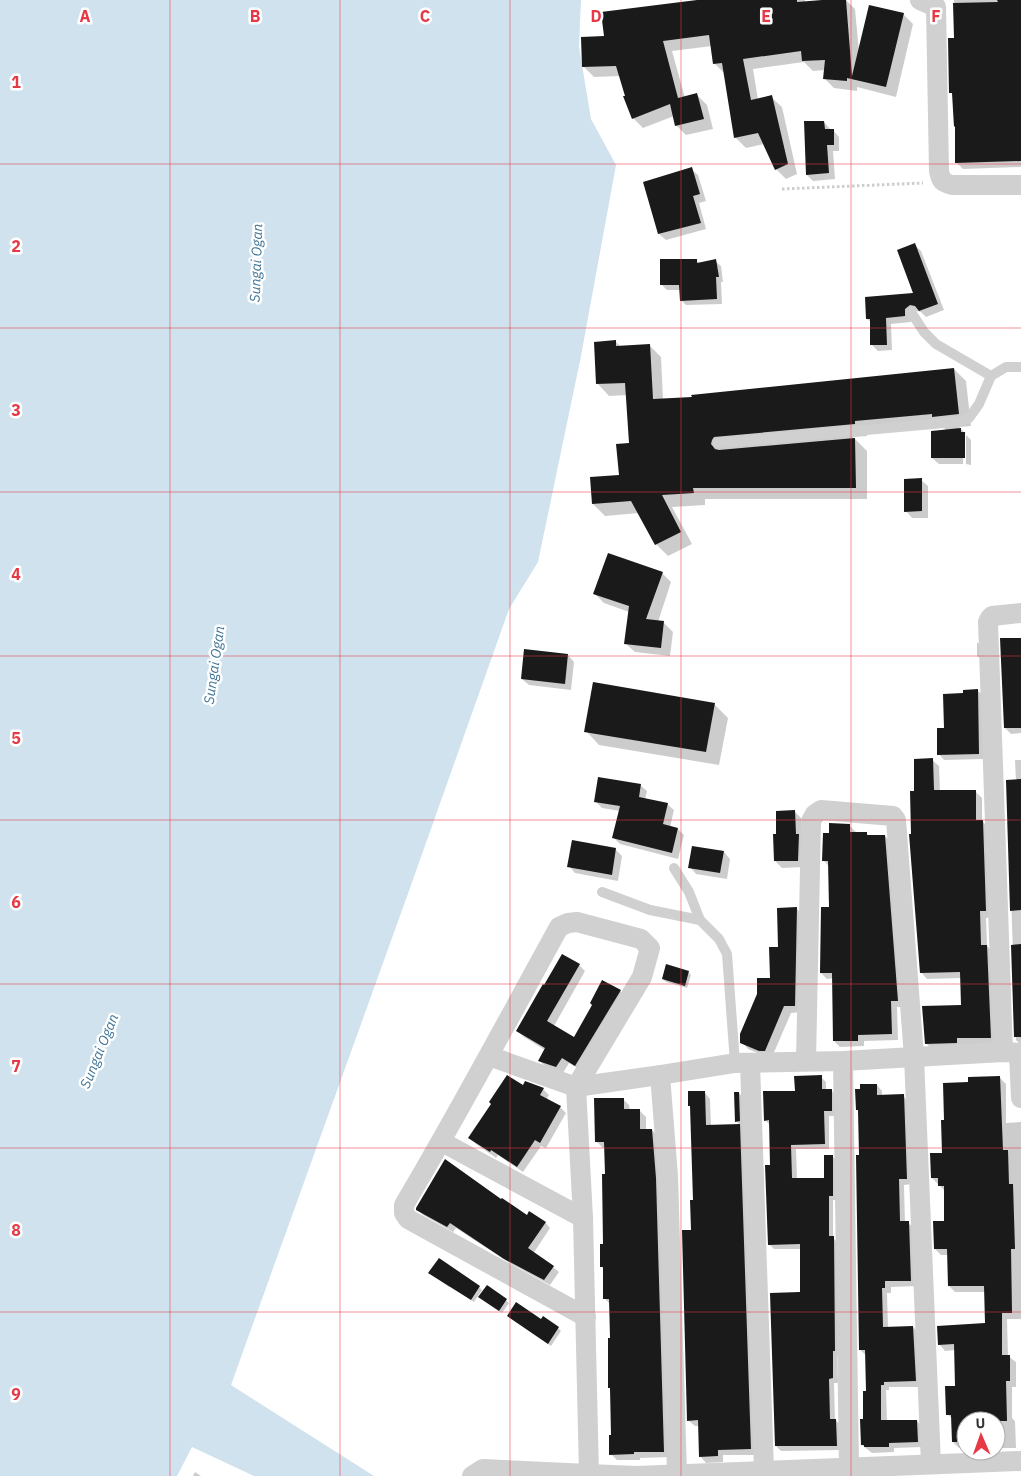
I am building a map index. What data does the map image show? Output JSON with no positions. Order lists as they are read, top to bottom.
{
  "water": ["Sungai Ogan"],
  "north": "top",
  "grid": {
    "columns": [
      "A",
      "B",
      "C",
      "D",
      "E",
      "F"
    ],
    "rows": [
      "1",
      "2",
      "3",
      "4",
      "5",
      "6",
      "7",
      "8",
      "9"
    ]
  }
}
